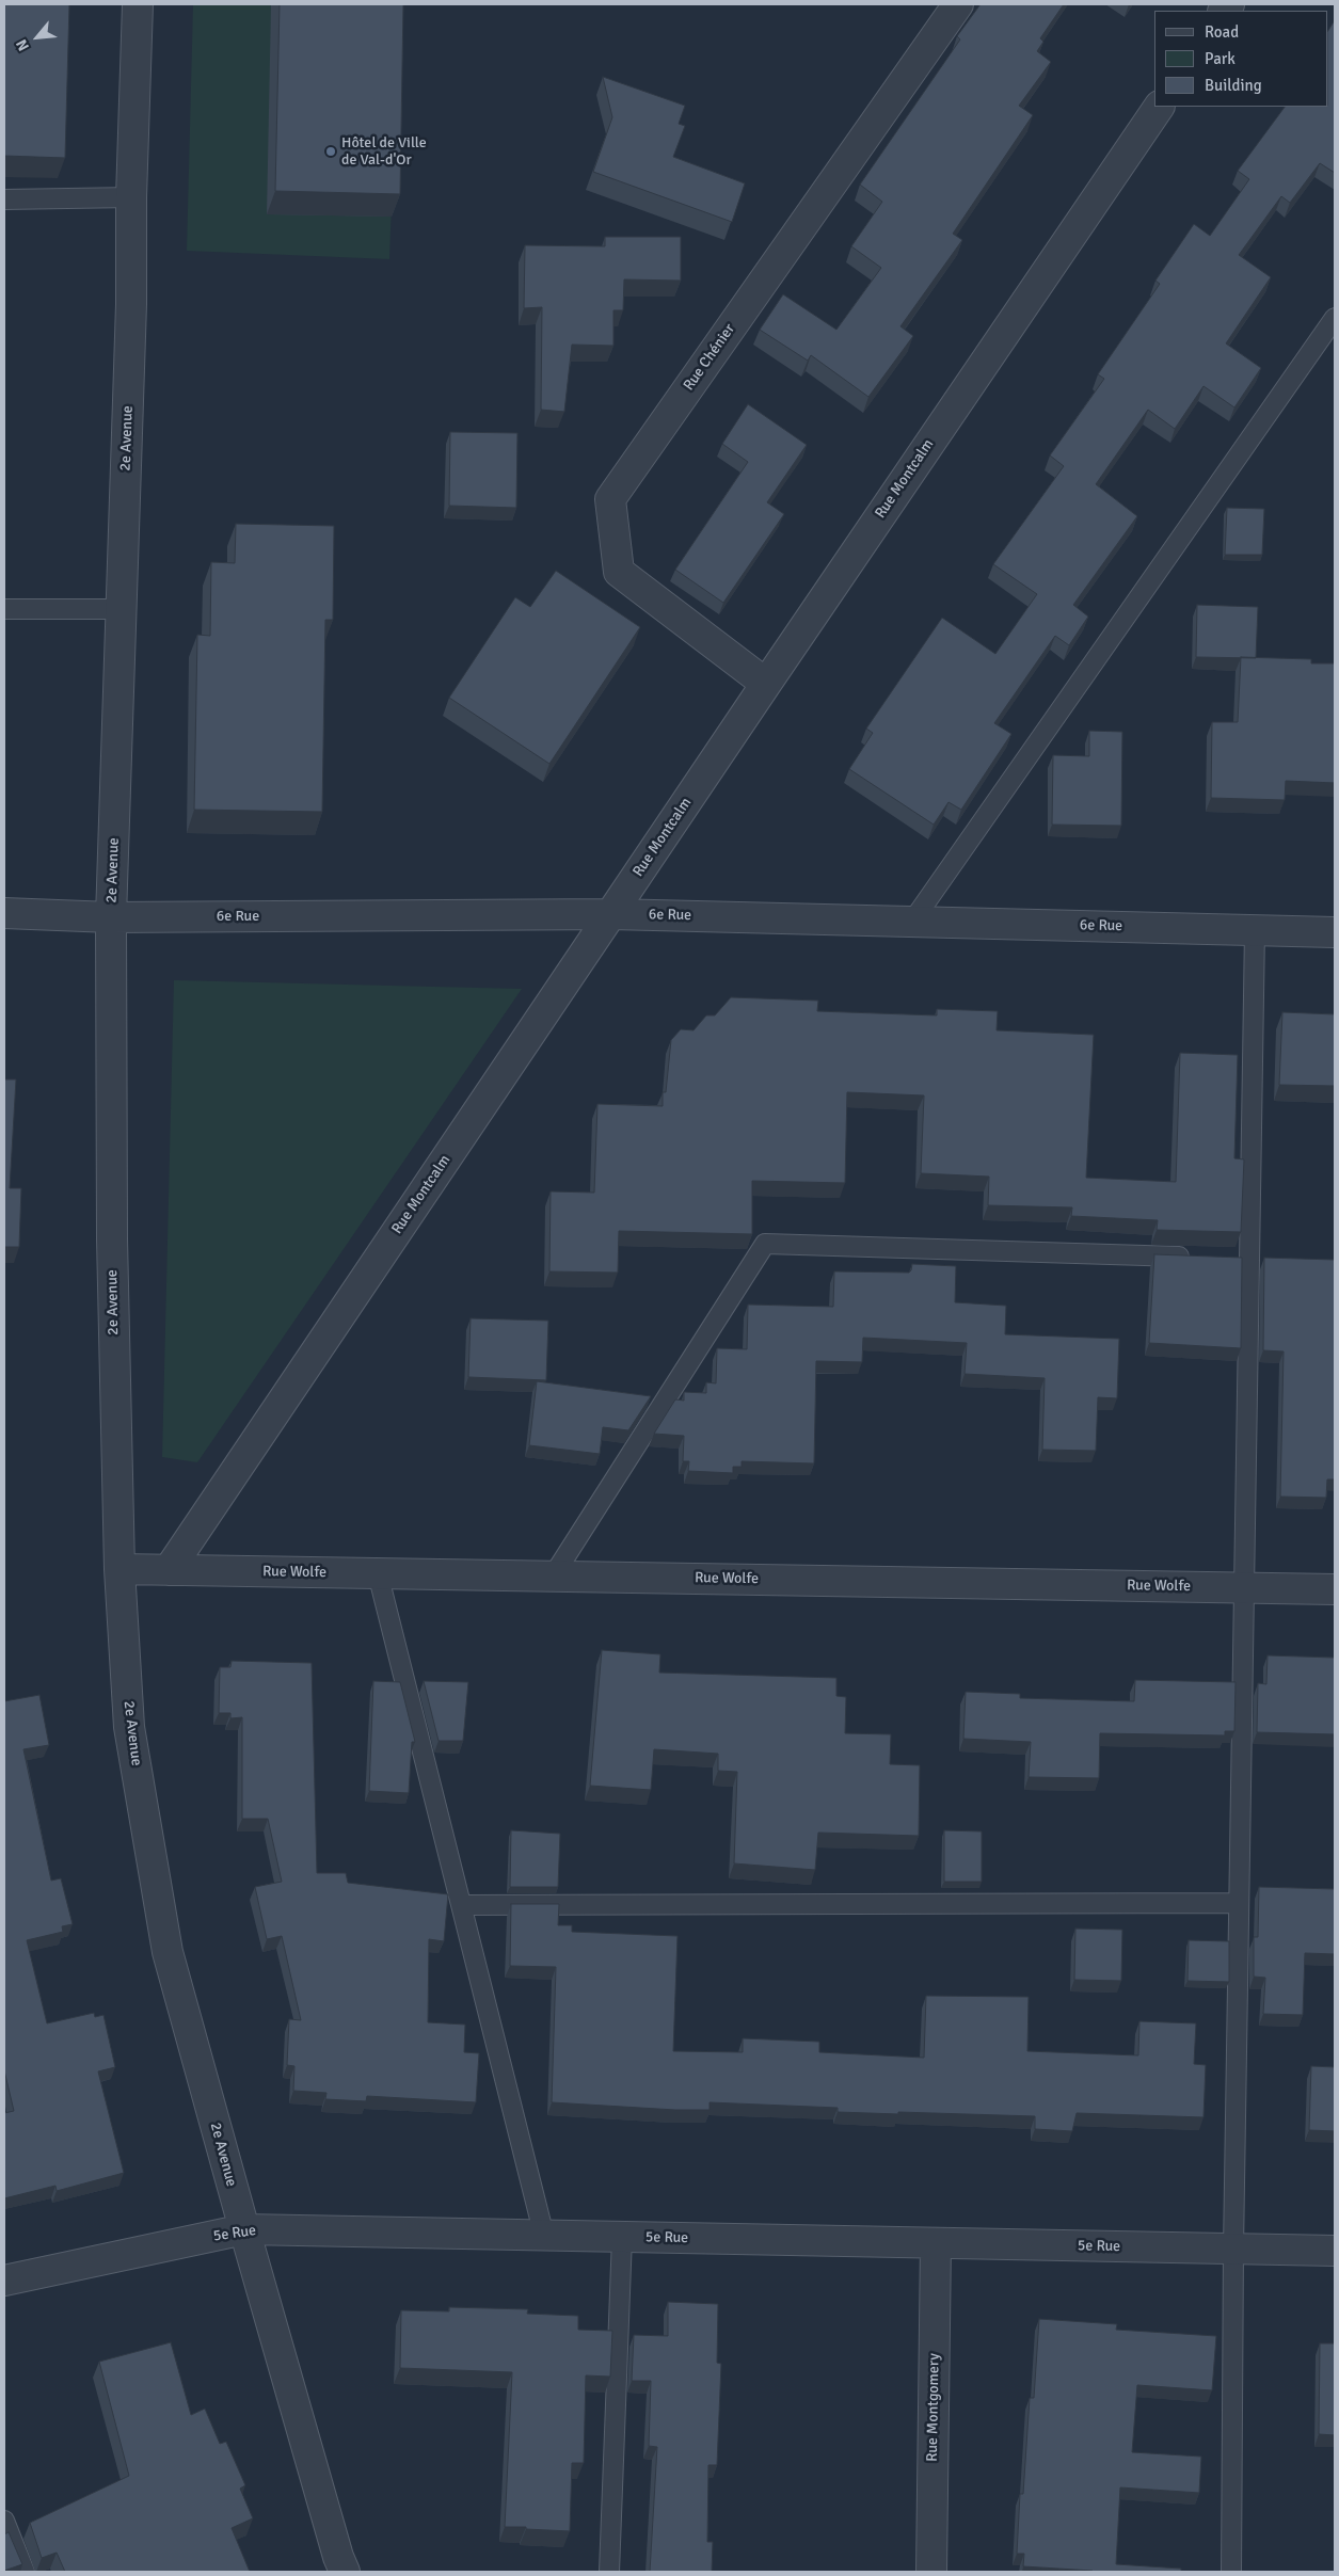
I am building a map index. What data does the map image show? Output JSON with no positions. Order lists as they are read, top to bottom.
{
  "streets": {
    "street": [
      "Rue Chénier",
      "2e Avenue",
      "Rue Montcalm",
      "6e Rue",
      "Rue Wolfe",
      "5e Rue",
      "Rue Montgomery"
    ]
  },
  "crossings": [
    ["Rue Chénier", "Rue Montcalm"],
    ["2e Avenue", "6e Rue"],
    ["2e Avenue", "Rue Wolfe"],
    ["2e Avenue", "5e Rue"],
    ["Rue Montcalm", "6e Rue"],
    ["Rue Montcalm", "Rue Wolfe"],
    ["5e Rue", "Rue Montgomery"]
  ],
  "places": ["Hôtel de Ville de Val-d'Or"],
  "legend": ["Road", "Park", "Building"],
  "north": "bottom left"
}
